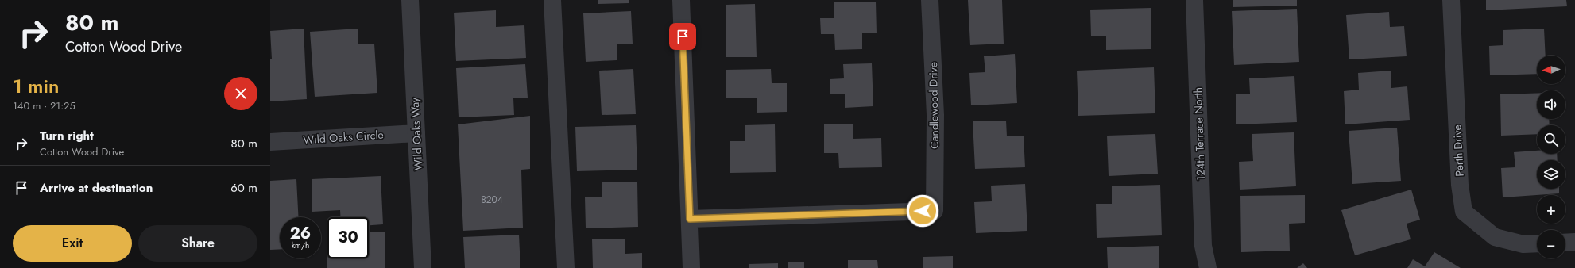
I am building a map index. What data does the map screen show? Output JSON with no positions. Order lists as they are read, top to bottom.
{
  "streets": {
    "street": [
      "Candlewood Drive",
      "Wild Oaks Way",
      "124th Terrace North",
      "Wild Oaks Circle",
      "Perth Drive"
    ]
  },
  "crossings": [
    ["Wild Oaks Way", "Wild Oaks Circle"]
  ],
  "house_numbers": ["8204"],
  "north": "left",
  "page": {
    "turn": ["80 m", "Cotton Wood Drive"],
    "map_buttons": ["+", "−"],
    "heading": ["1 min", "140 m · 21:25"],
    "list": [
      {
        "name": "Turn right",
        "note": "Cotton Wood Drive",
        "value": "80 m"
      },
      {
        "name": "Arrive at destination",
        "value": "60 m"
      }
    ],
    "speed": "26 km/h",
    "limit": "30",
    "buttons": ["Exit", "Share"]
  }
}
